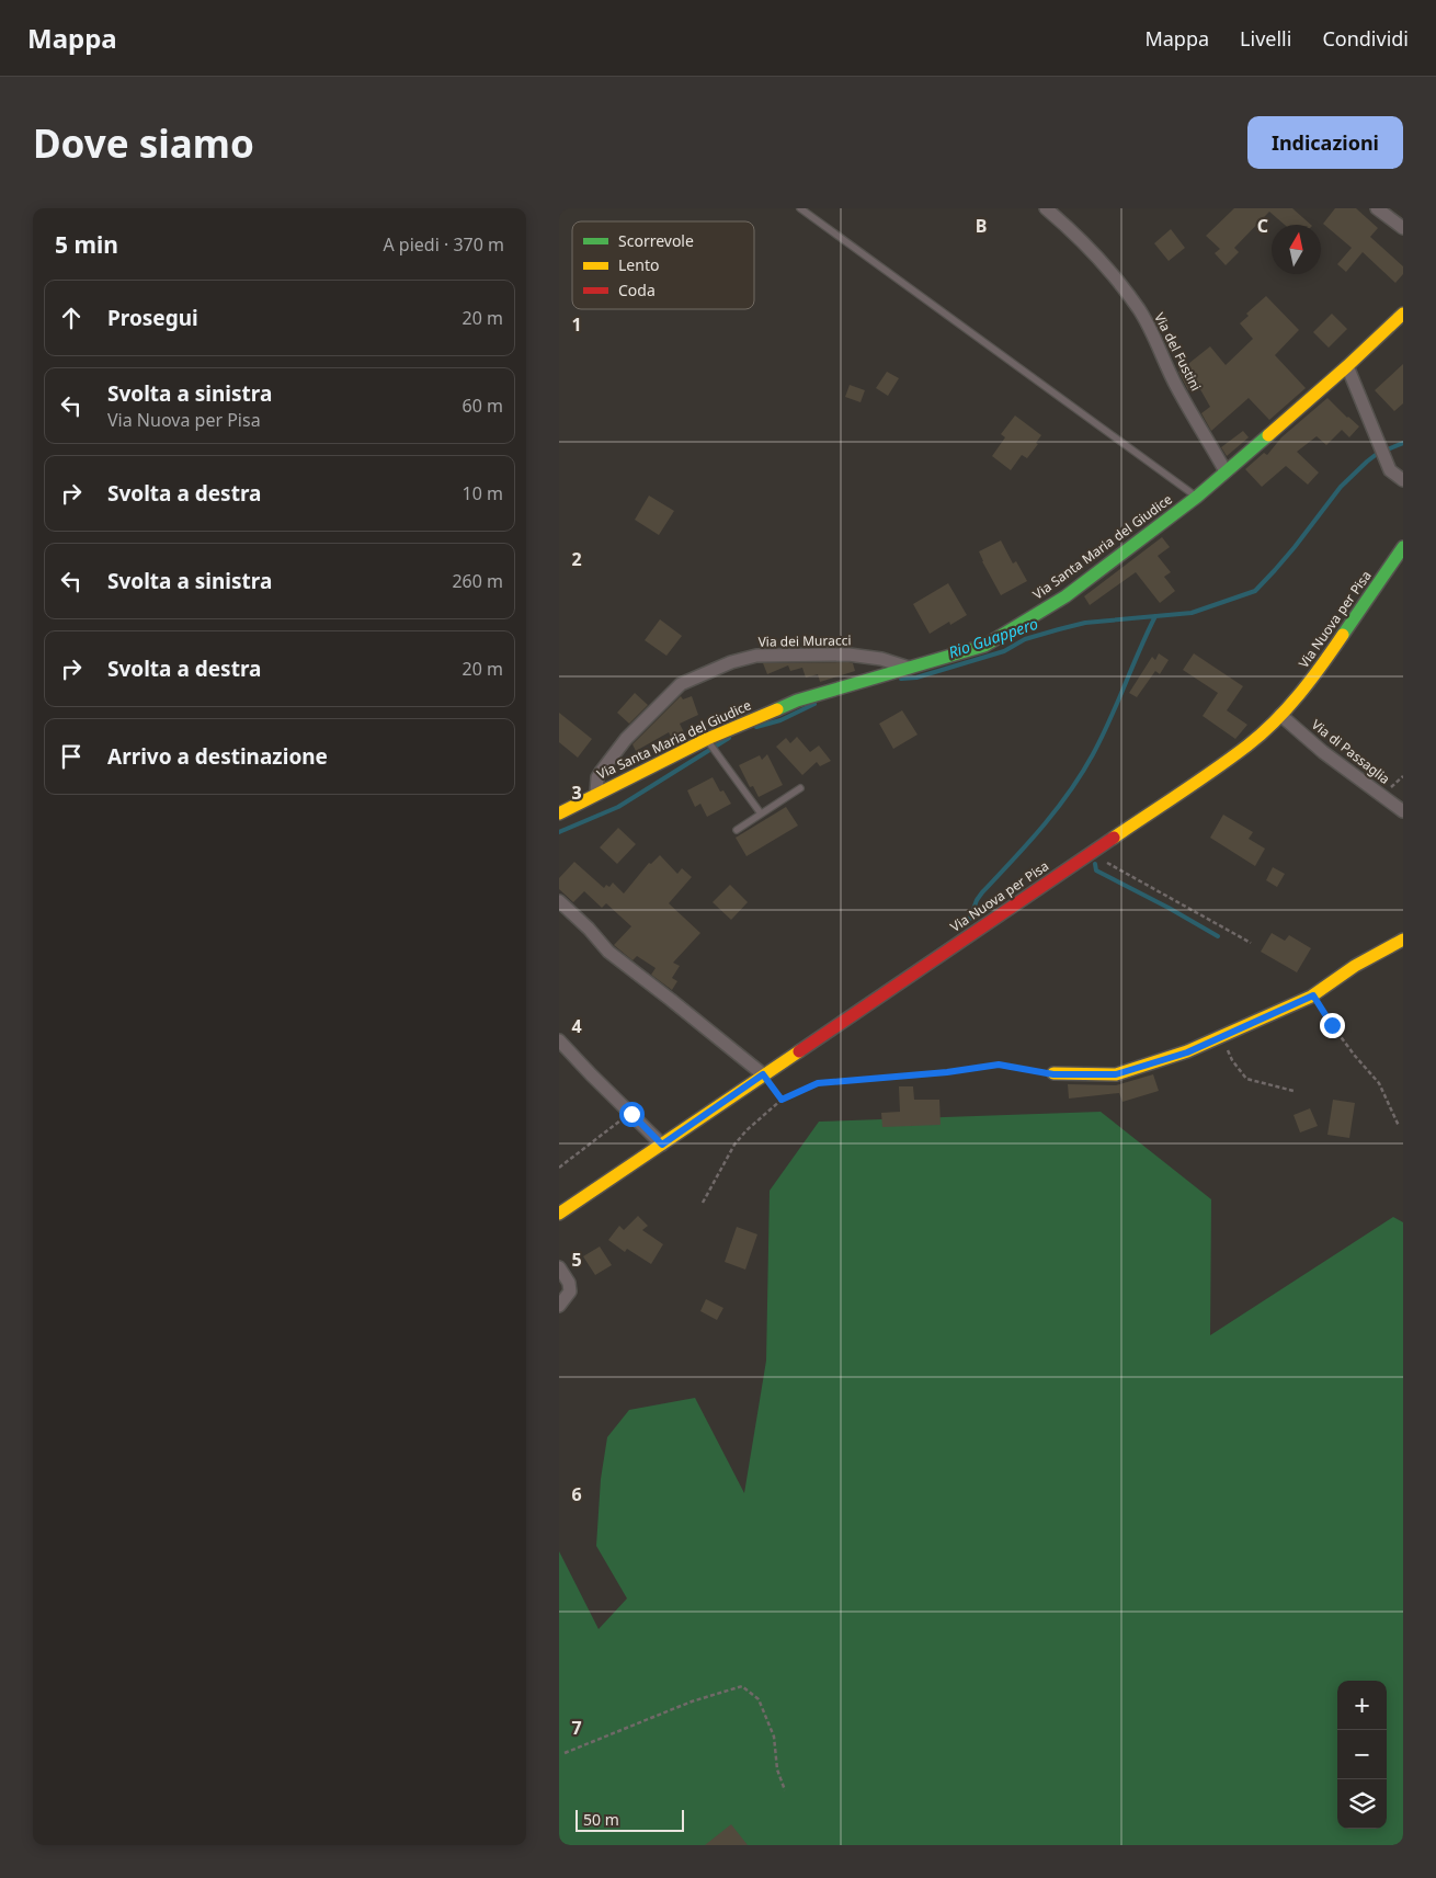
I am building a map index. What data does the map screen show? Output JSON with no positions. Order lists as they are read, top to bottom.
{
  "streets": {
    "street": [
      "Via del Fustini",
      "Via Santa Maria del Giudice",
      "Via Nuova per Pisa",
      "Via dei Muracci",
      "Via di Passaglia"
    ]
  },
  "crossings": [
    ["Via del Fustini", "Via Santa Maria del Giudice"],
    ["Via Santa Maria del Giudice", "Via dei Muracci"],
    ["Via Nuova per Pisa", "Via di Passaglia"]
  ],
  "water": ["Rio Guappero"],
  "legend": ["Scorrevole", "Lento", "Coda"],
  "scale_bar": "50 m",
  "north": "top",
  "page": {
    "header": "Mappa",
    "nav": ["Mappa", "Livelli", "Condividi"],
    "buttons": "Indicazioni",
    "title": "Dove siamo",
    "heading": ["5 min", "A piedi · 370 m"],
    "list": [
      ["Prosegui", "20 m"],
      ["Svolta a sinistra", "Via Nuova per Pisa", "60 m"],
      ["Svolta a destra", "10 m"],
      ["Svolta a sinistra", "260 m"],
      ["Svolta a destra", "20 m"],
      "Arrivo a destinazione"
    ],
    "map_buttons": ["+", "−"],
    "scale": "50 m"
  },
  "grid": {
    "columns": ["B", "C"],
    "rows": [
      "1",
      "2",
      "3",
      "4",
      "5",
      "6",
      "7"
    ]
  }
}
